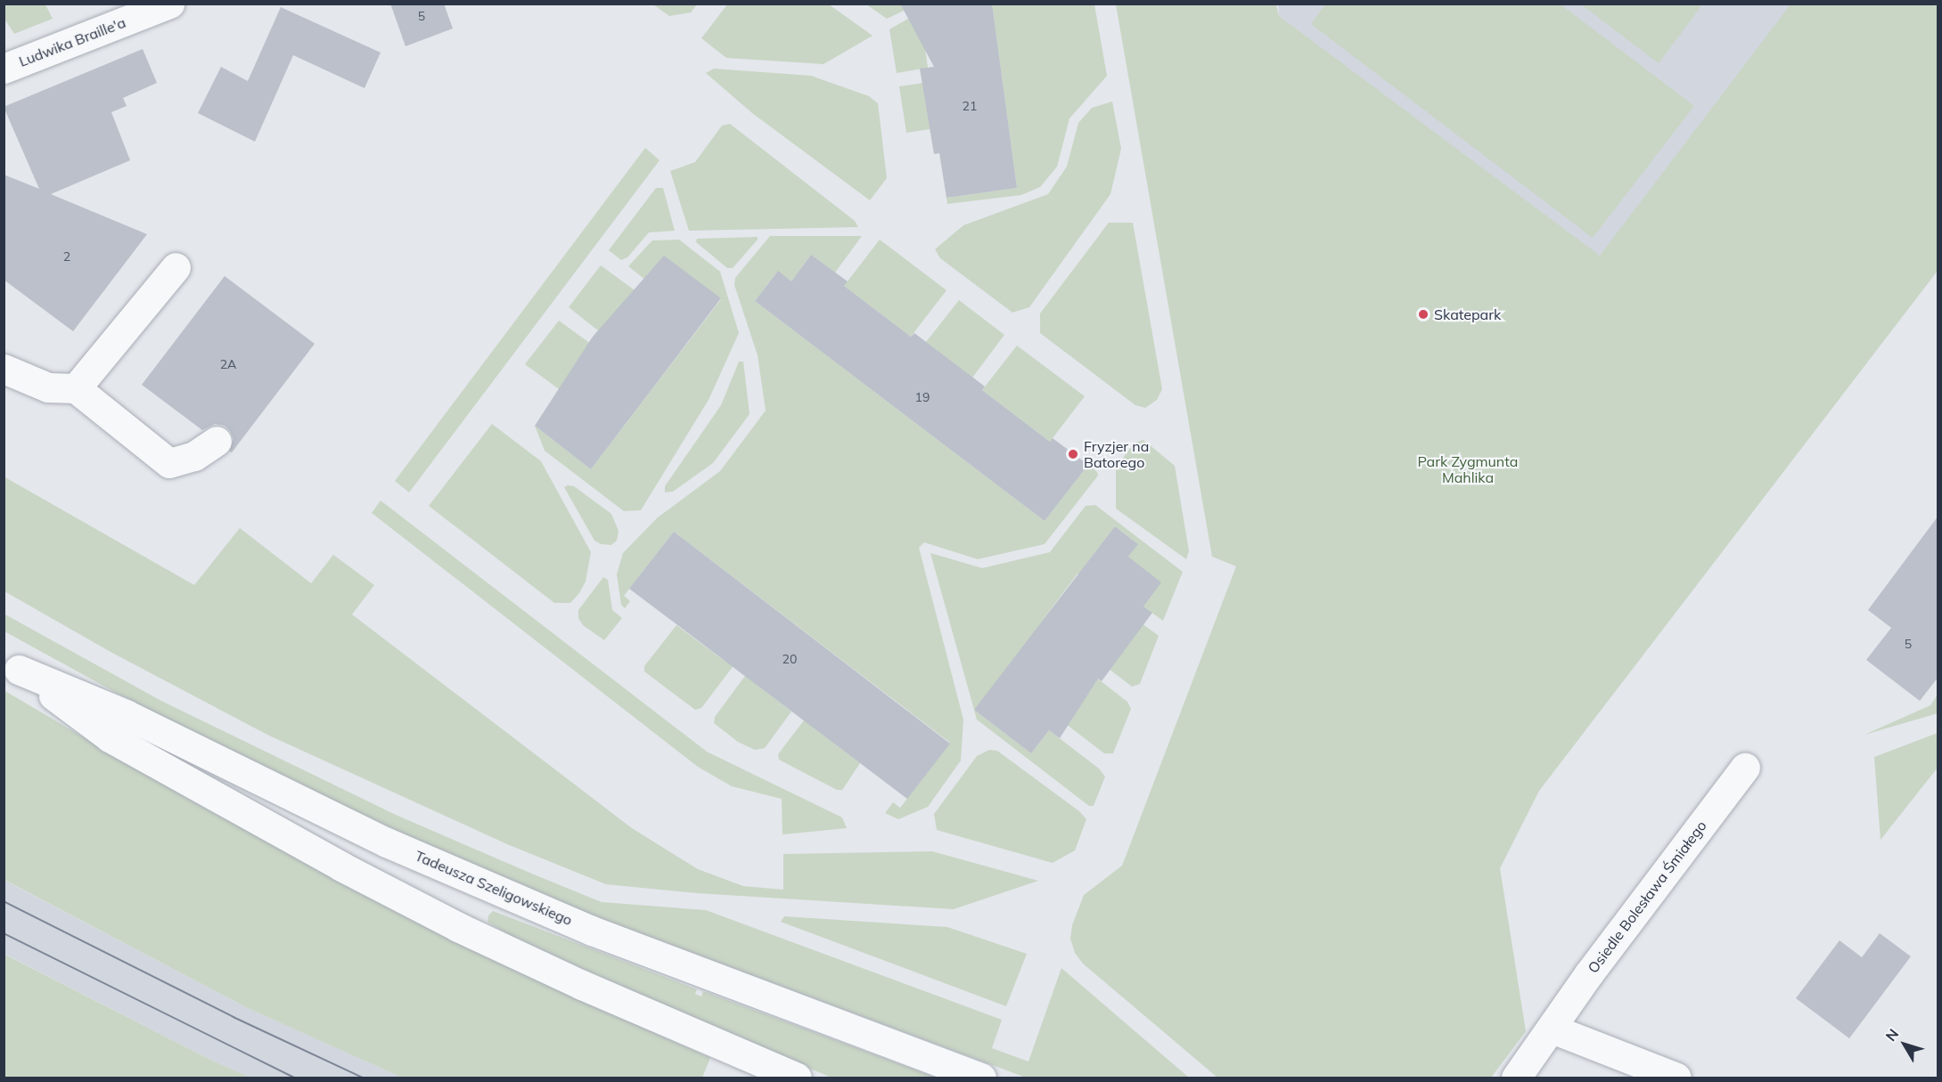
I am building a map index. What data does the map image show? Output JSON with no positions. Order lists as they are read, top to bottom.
{
  "streets": {
    "street": ["Ludwika Braille'a", "Tadeusza Szeligowskiego", "Osiedle Bolesława Śmiałego"]
  },
  "parks": ["Park Zygmunta Mahlika"],
  "places": ["Skatepark", "Fryzjer na Batorego"],
  "house_numbers": [
    "5",
    "21",
    "2",
    "2A",
    "19",
    "5",
    "20"
  ],
  "north": "top left"
}
